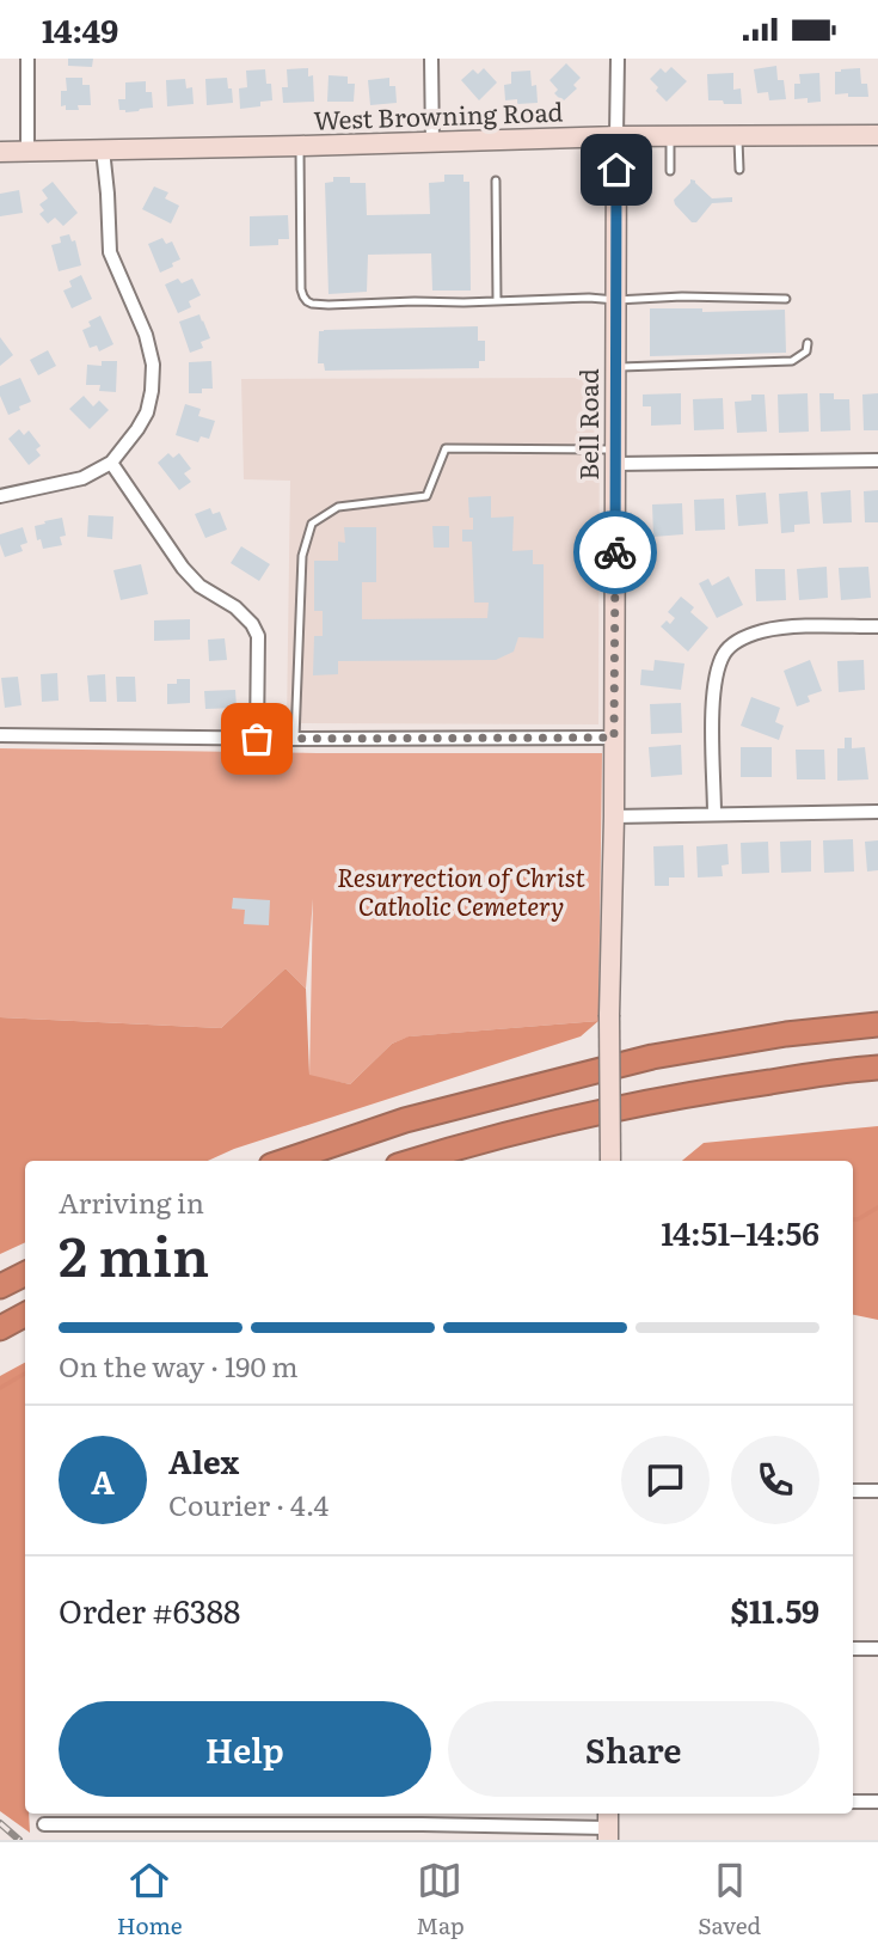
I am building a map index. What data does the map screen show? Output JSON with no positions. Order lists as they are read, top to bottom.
{
  "streets": {
    "street": ["West Browning Road", "Bell Road"]
  },
  "crossings": [
    ["West Browning Road", "Bell Road"]
  ],
  "parks": ["Resurrection of Christ Catholic Cemetery"],
  "page": {
    "status": "14:49",
    "heading": ["2 min", "Arriving in", "14:51–14:56"],
    "panel": [
      "Alex",
      "Courier · 4.4",
      "Order #6388",
      "$11.59"
    ],
    "bar": "On the way · 190 m",
    "round": "A",
    "buttons": ["Help", "Share"],
    "tabs": ["Home", "Map", "Saved"]
  }
}
